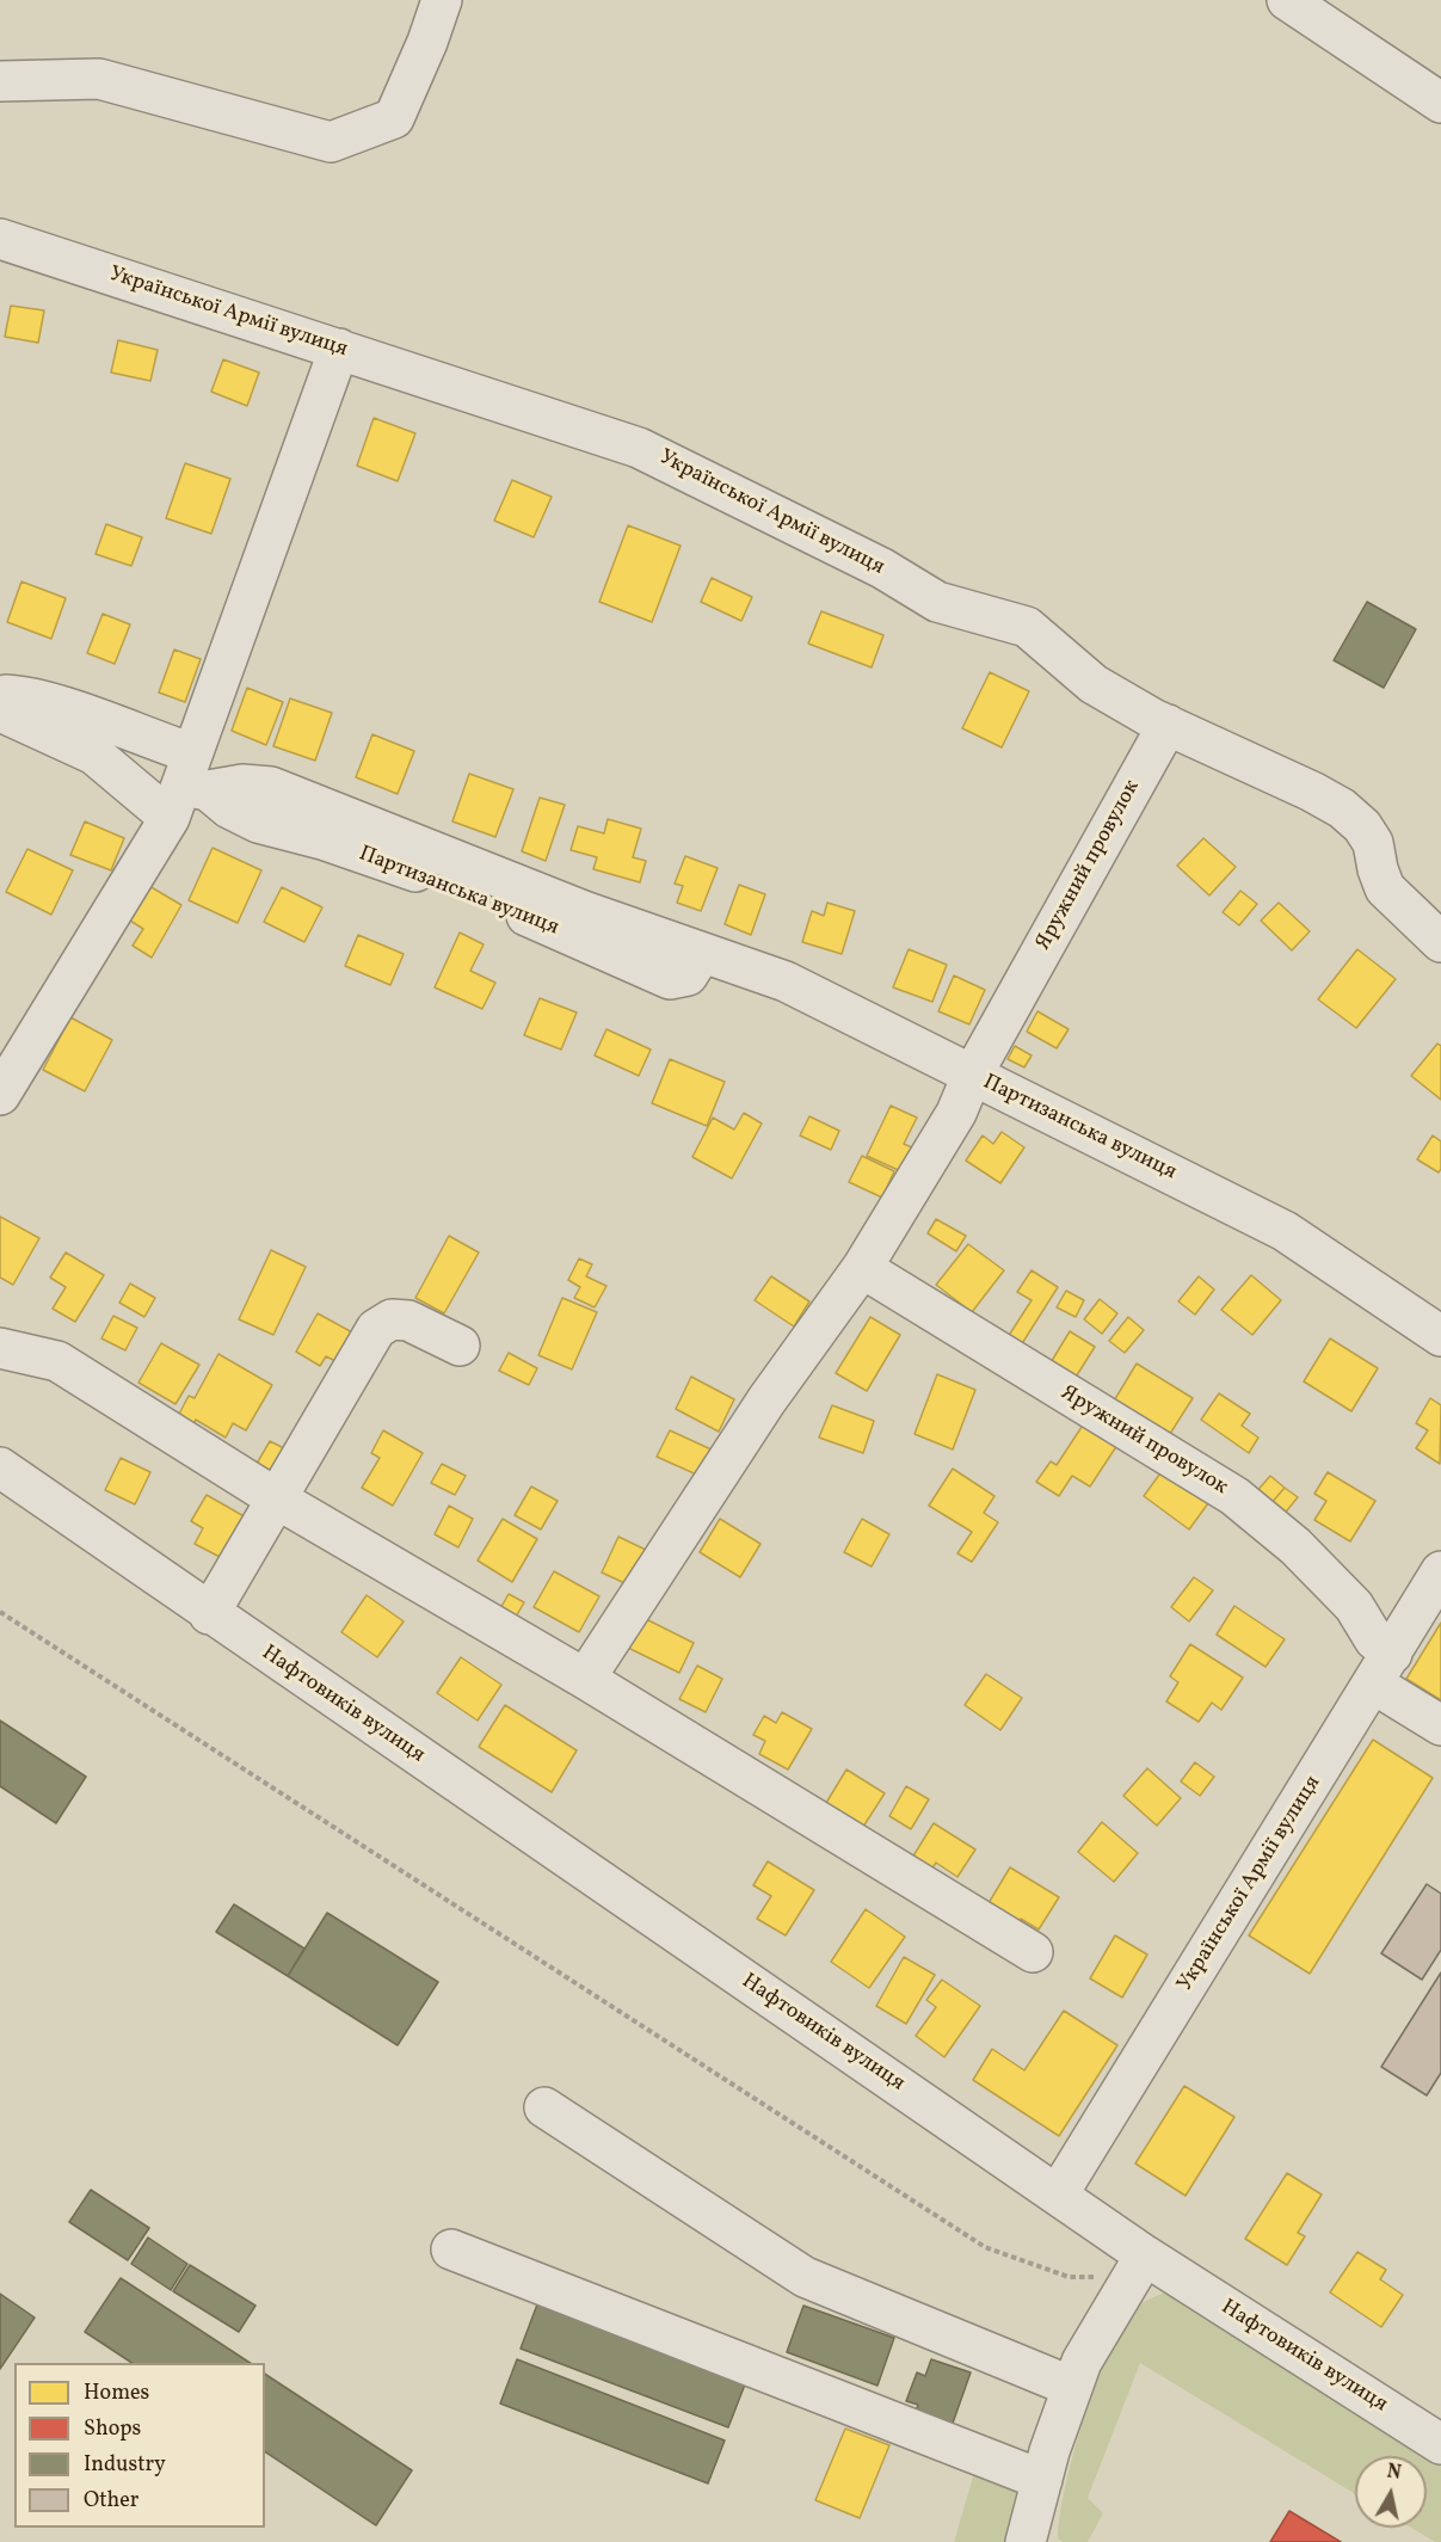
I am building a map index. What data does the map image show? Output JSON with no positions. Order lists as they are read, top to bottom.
{
  "streets": {
    "street": [
      "Української Армії вулиця",
      "Яружний провулок",
      "Партизанська вулиця",
      "Нафтовиків вулиця"
    ]
  },
  "crossings": [
    ["Української Армії вулиця", "Яружний провулок"],
    ["Української Армії вулиця", "Нафтовиків вулиця"],
    ["Яружний провулок", "Партизанська вулиця"]
  ],
  "legend": [
    "Homes",
    "Shops",
    "Industry",
    "Other"
  ],
  "north": "top"
}
